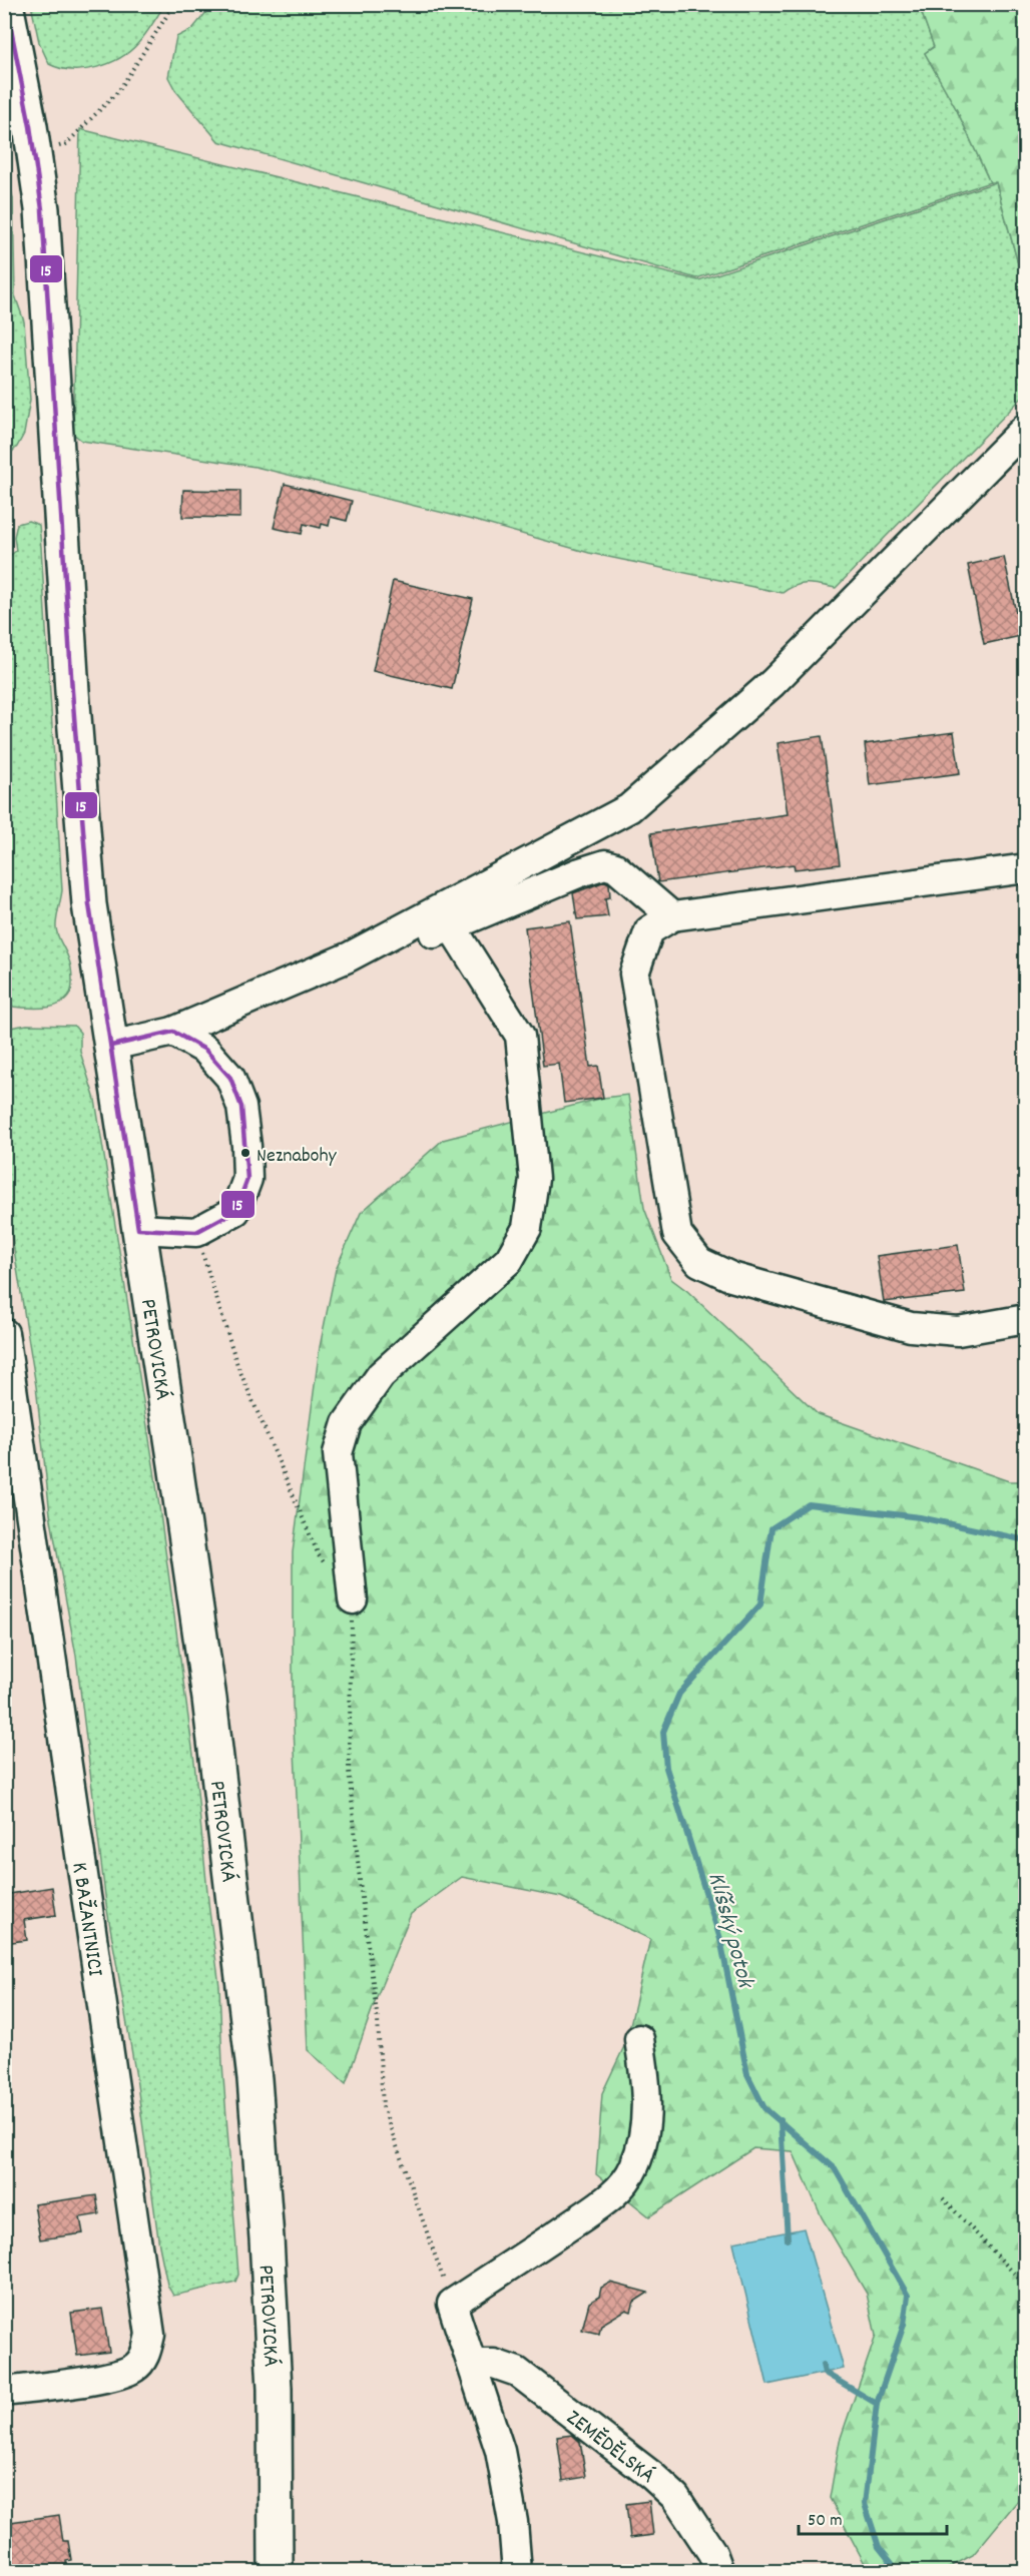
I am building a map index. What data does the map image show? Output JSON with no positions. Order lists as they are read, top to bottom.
{
  "streets": {
    "main road": ["PETROVICKÁ"],
    "street": ["K BAŽANTNICI", "ZEMĚDĚLSKÁ"]
  },
  "water": ["Klíšský potok"],
  "places": ["Neznabohy"],
  "lines": ["transit line 15"],
  "scale_bar": "50 m"
}
